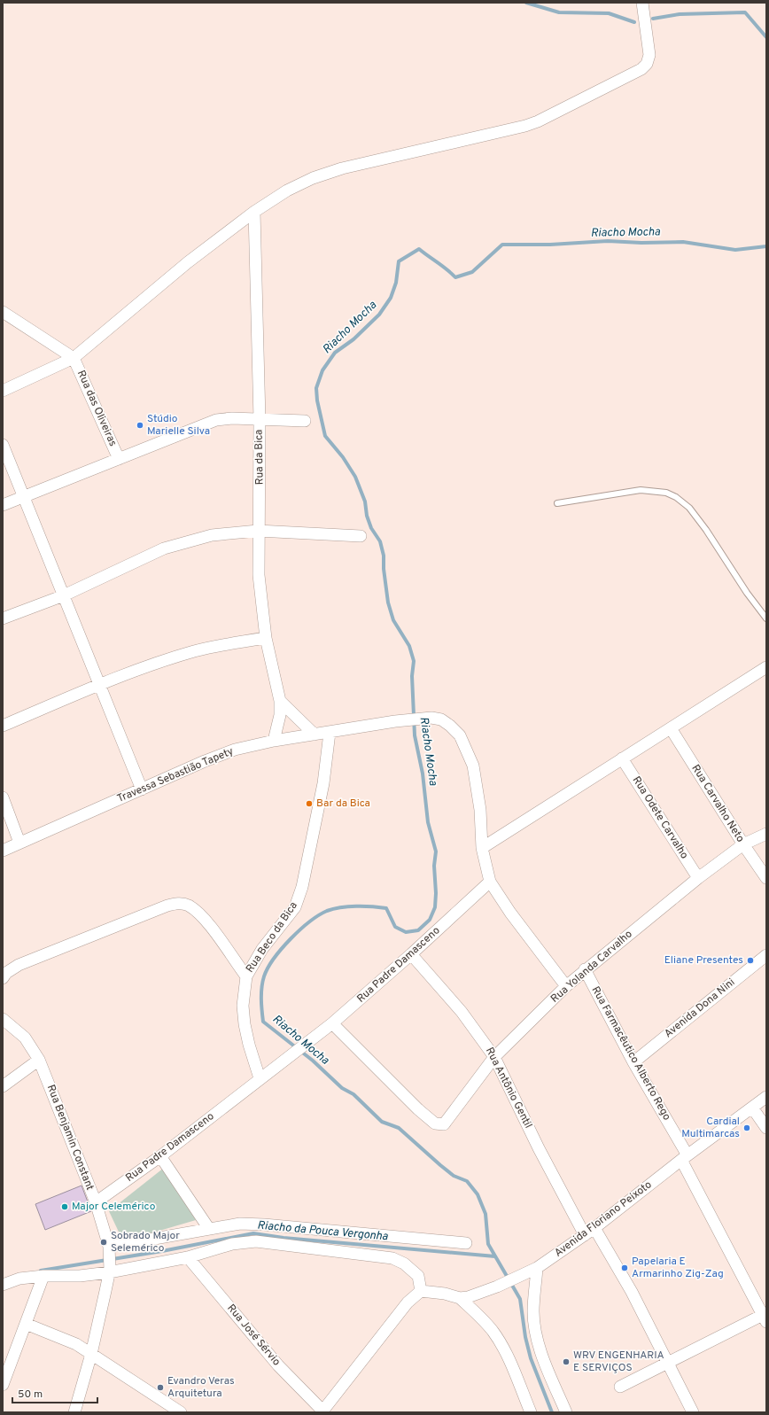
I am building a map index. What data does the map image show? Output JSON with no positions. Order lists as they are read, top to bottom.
{
  "streets": {
    "street": [
      "Rua das Oliveiras",
      "Rua da Bica",
      "Travessa Sebastião Tapety",
      "Rua Carvalho Neto",
      "Rua Odete Carvalho",
      "Rua Beco da Bica",
      "Rua Padre Damasceno",
      "Rua Yolanda Carvalho",
      "Avenida Dona Nini",
      "Rua Farmacêutico Alberto Rego",
      "Rua Antônio Gentil",
      "Rua Benjamin Constant",
      "Avenida Floriano Peixoto",
      "Rua José Sérvio"
    ]
  },
  "crossings": [
    ["Rua da Bica", "Travessa Sebastião Tapety"],
    ["Travessa Sebastião Tapety", "Rua Beco da Bica"],
    ["Rua Carvalho Neto", "Rua Yolanda Carvalho"],
    ["Rua Odete Carvalho", "Rua Yolanda Carvalho"],
    ["Rua Beco da Bica", "Rua Padre Damasceno"],
    ["Rua Padre Damasceno", "Rua Yolanda Carvalho"],
    ["Rua Padre Damasceno", "Rua Antônio Gentil"],
    ["Rua Padre Damasceno", "Rua Benjamin Constant"],
    ["Rua Yolanda Carvalho", "Rua Farmacêutico Alberto Rego"],
    ["Rua Yolanda Carvalho", "Rua Antônio Gentil"],
    ["Avenida Dona Nini", "Rua Farmacêutico Alberto Rego"],
    ["Rua Farmacêutico Alberto Rego", "Avenida Floriano Peixoto"],
    ["Rua Antônio Gentil", "Avenida Floriano Peixoto"]
  ],
  "water": ["Riacho Mocha", "Riacho da Pouca Vergonha"],
  "places": [
    "Stúdio Marielle Silva",
    "Bar da Bica",
    "Eliane Presentes",
    "Cardial Multimarcas",
    "Major Celemérico",
    "Sobrado Major Selemérico",
    "Papelaria E Armarinho Zig-Zag",
    "WRV ENGENHARIA E SERVIÇOS",
    "Evandro Veras Arquitetura"
  ],
  "scale_bar": "50 m"
}
